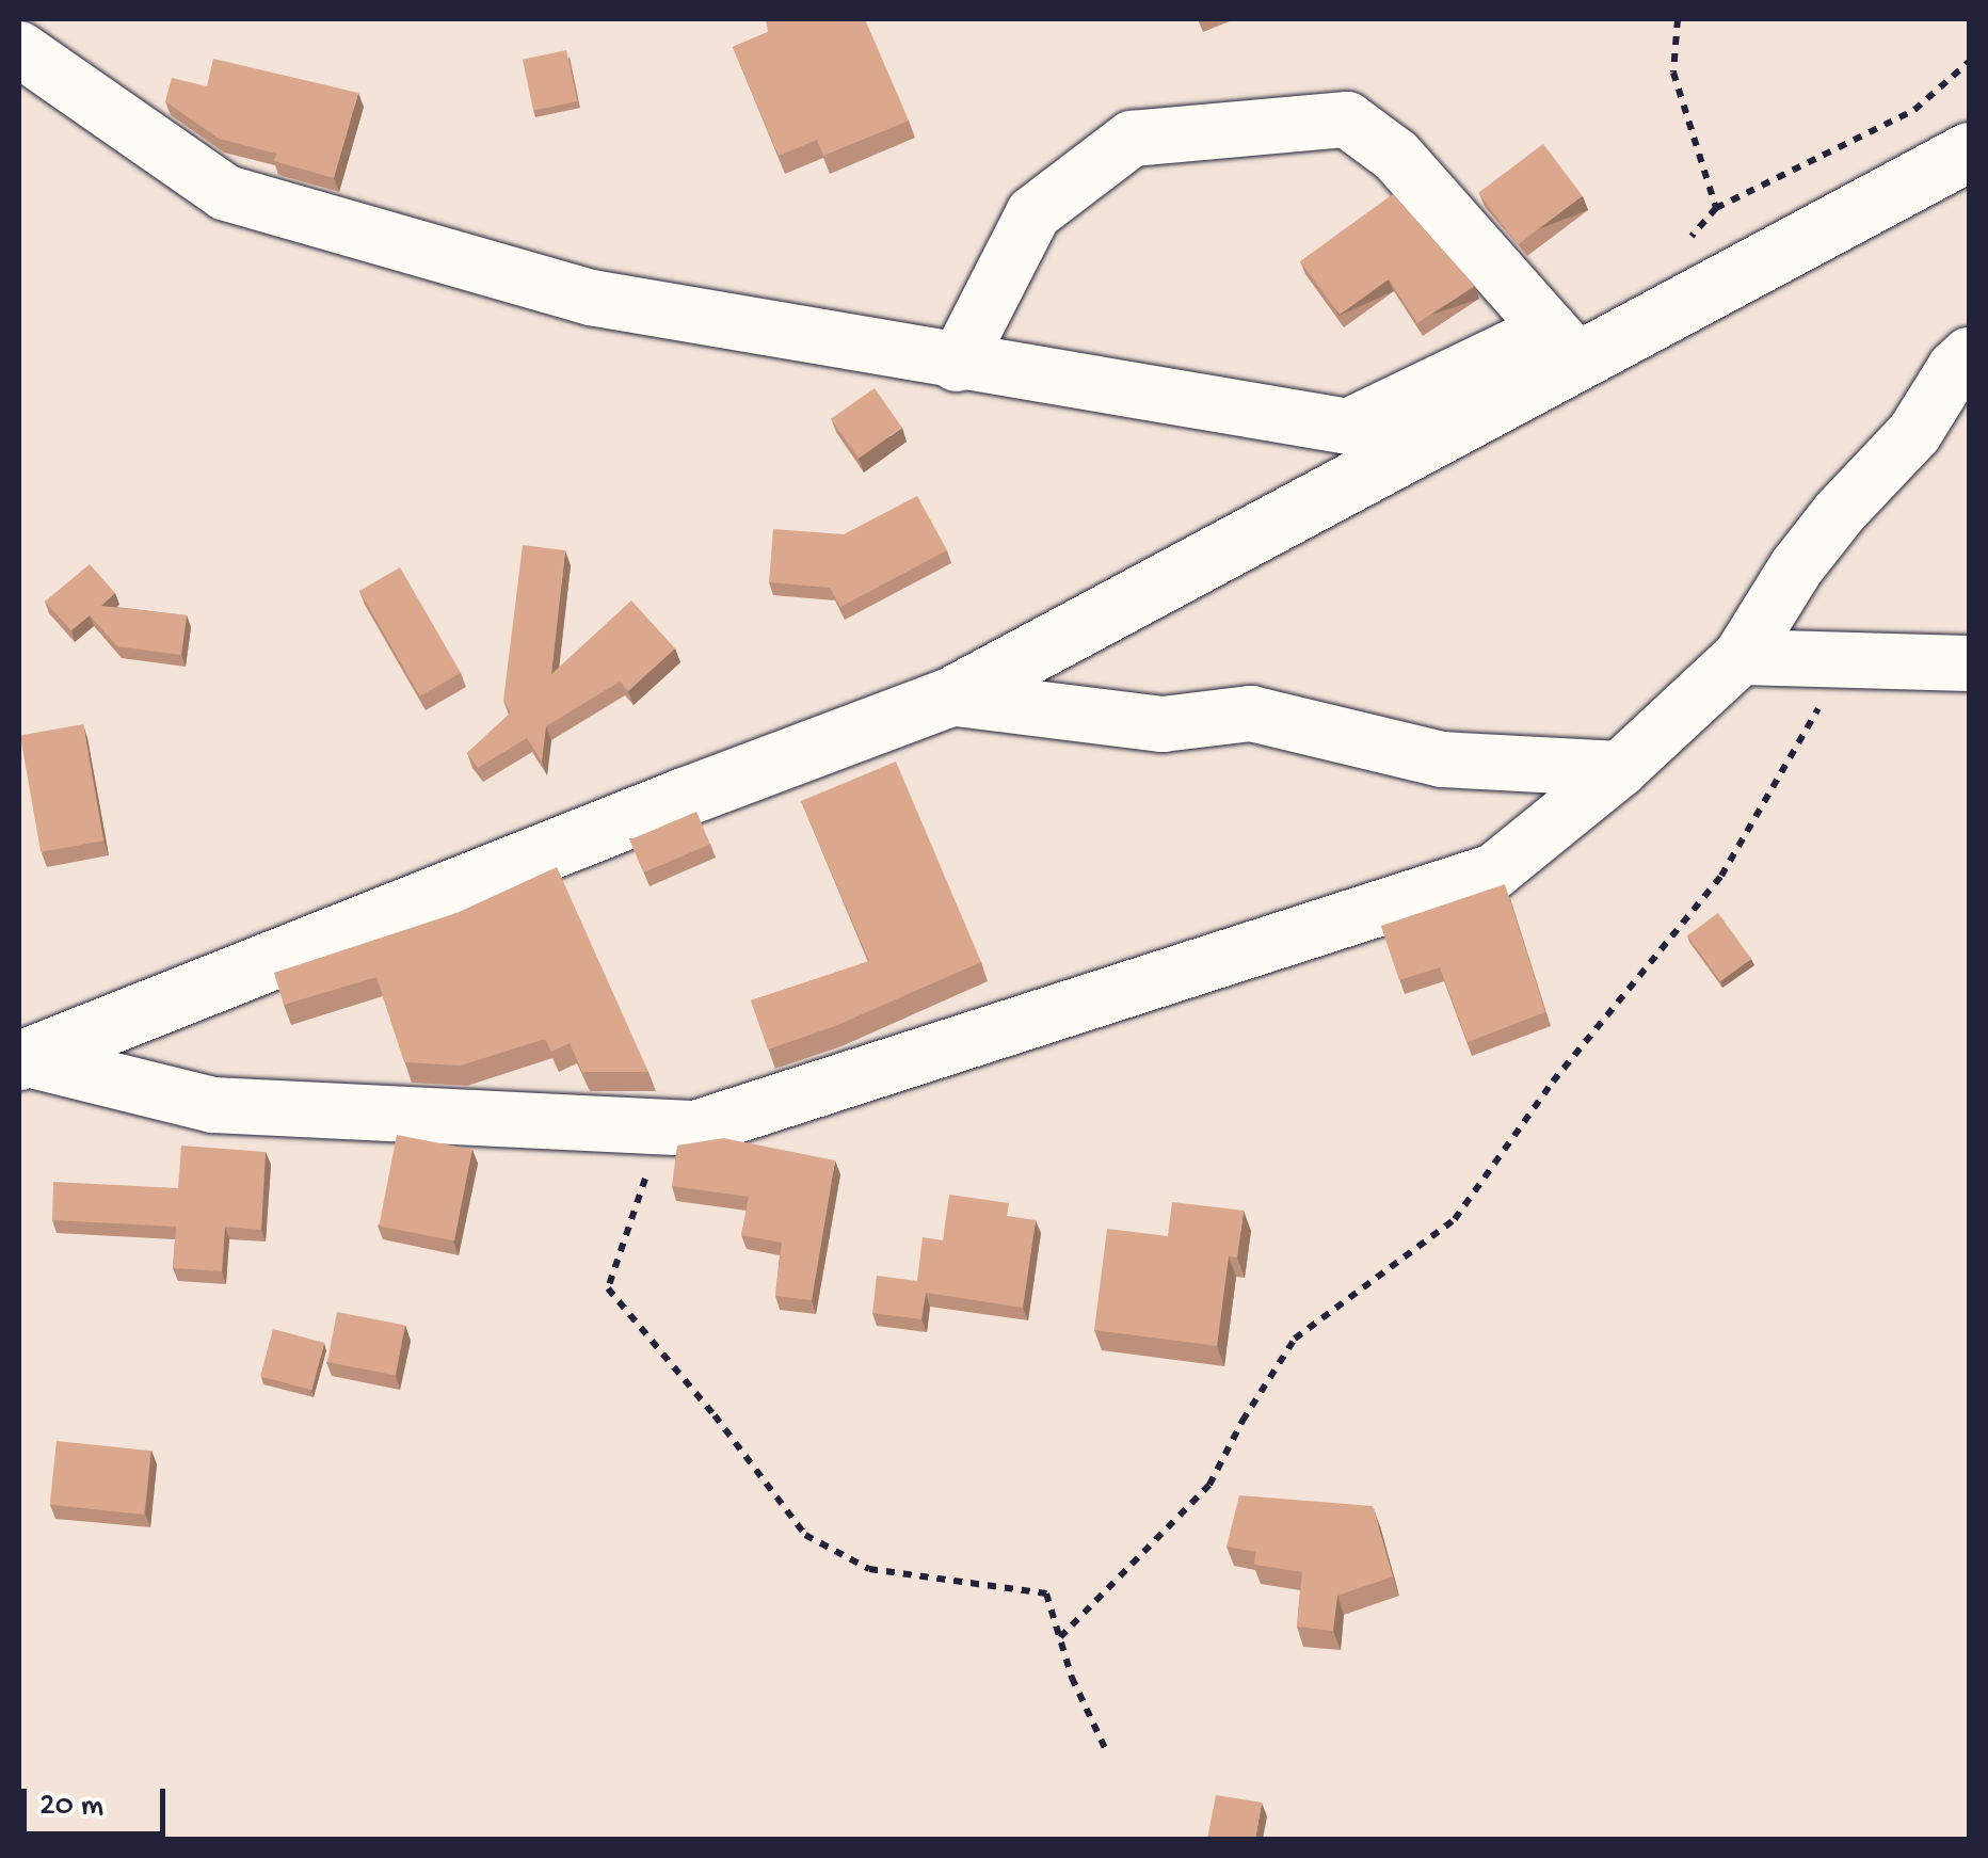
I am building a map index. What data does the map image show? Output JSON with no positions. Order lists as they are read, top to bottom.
{
  "scale_bar": "20 m"
}
